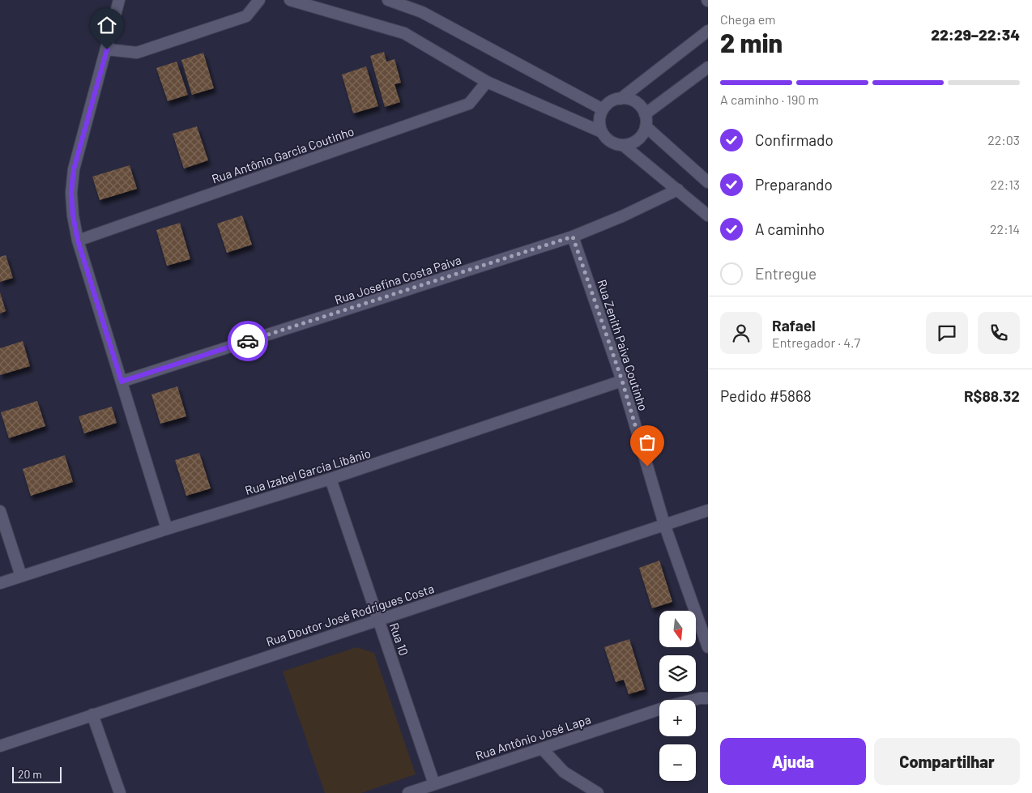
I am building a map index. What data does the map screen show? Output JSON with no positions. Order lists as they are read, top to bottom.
{
  "streets": {
    "street": [
      "Rua Antônio Garcia Coutinho",
      "Rua Josefina Costa Paiva",
      "Rua Zenith Paiva Coutinho",
      "Rua Izabel Garcia Libânio",
      "Rua Doutor José Rodrigues Costa",
      "Rua 10",
      "Rua Antônio José Lapa"
    ]
  },
  "crossings": [
    ["Rua Josefina Costa Paiva", "Rua Zenith Paiva Coutinho"],
    ["Rua Zenith Paiva Coutinho", "Rua Izabel Garcia Libânio"],
    ["Rua Zenith Paiva Coutinho", "Rua Doutor José Rodrigues Costa"],
    ["Rua Izabel Garcia Libânio", "Rua 10"],
    ["Rua Doutor José Rodrigues Costa", "Rua 10"],
    ["Rua 10", "Rua Antônio José Lapa"]
  ],
  "scale_bar": "20 m",
  "north": "bottom",
  "page": {
    "heading": ["2 min", "Chega em", "22:29–22:34"],
    "panel": [
      "Rafael",
      "Entregador · 4.7",
      "Pedido #5868",
      "R$88.32"
    ],
    "bar": "A caminho · 190 m",
    "list": [
      ["Confirmado", "22:03"],
      ["Preparando", "22:13"],
      ["A caminho", "22:14"],
      "Entregue"
    ],
    "map_buttons": ["+", "−"],
    "buttons": ["Ajuda", "Compartilhar"],
    "scale": "20 m"
  }
}
